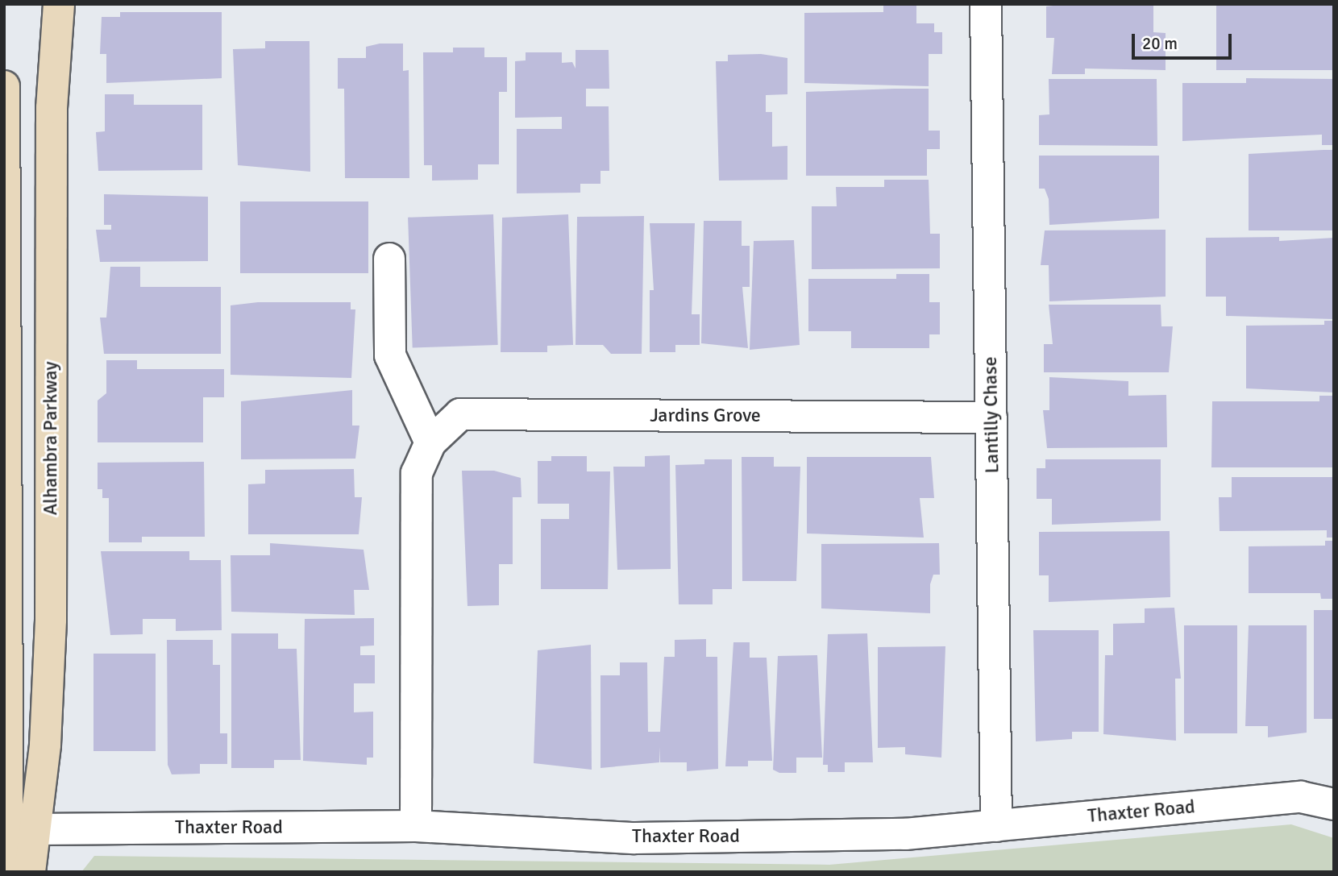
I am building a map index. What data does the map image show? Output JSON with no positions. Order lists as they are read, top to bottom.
{
  "streets": {
    "street": [
      "Lantilly Chase",
      "Jardins Grove",
      "Alhambra Parkway",
      "Thaxter Road"
    ]
  },
  "crossings": [
    ["Lantilly Chase", "Jardins Grove"],
    ["Lantilly Chase", "Thaxter Road"],
    ["Jardins Grove", "Thaxter Road"],
    ["Alhambra Parkway", "Thaxter Road"]
  ],
  "scale_bar": "20 m"
}
